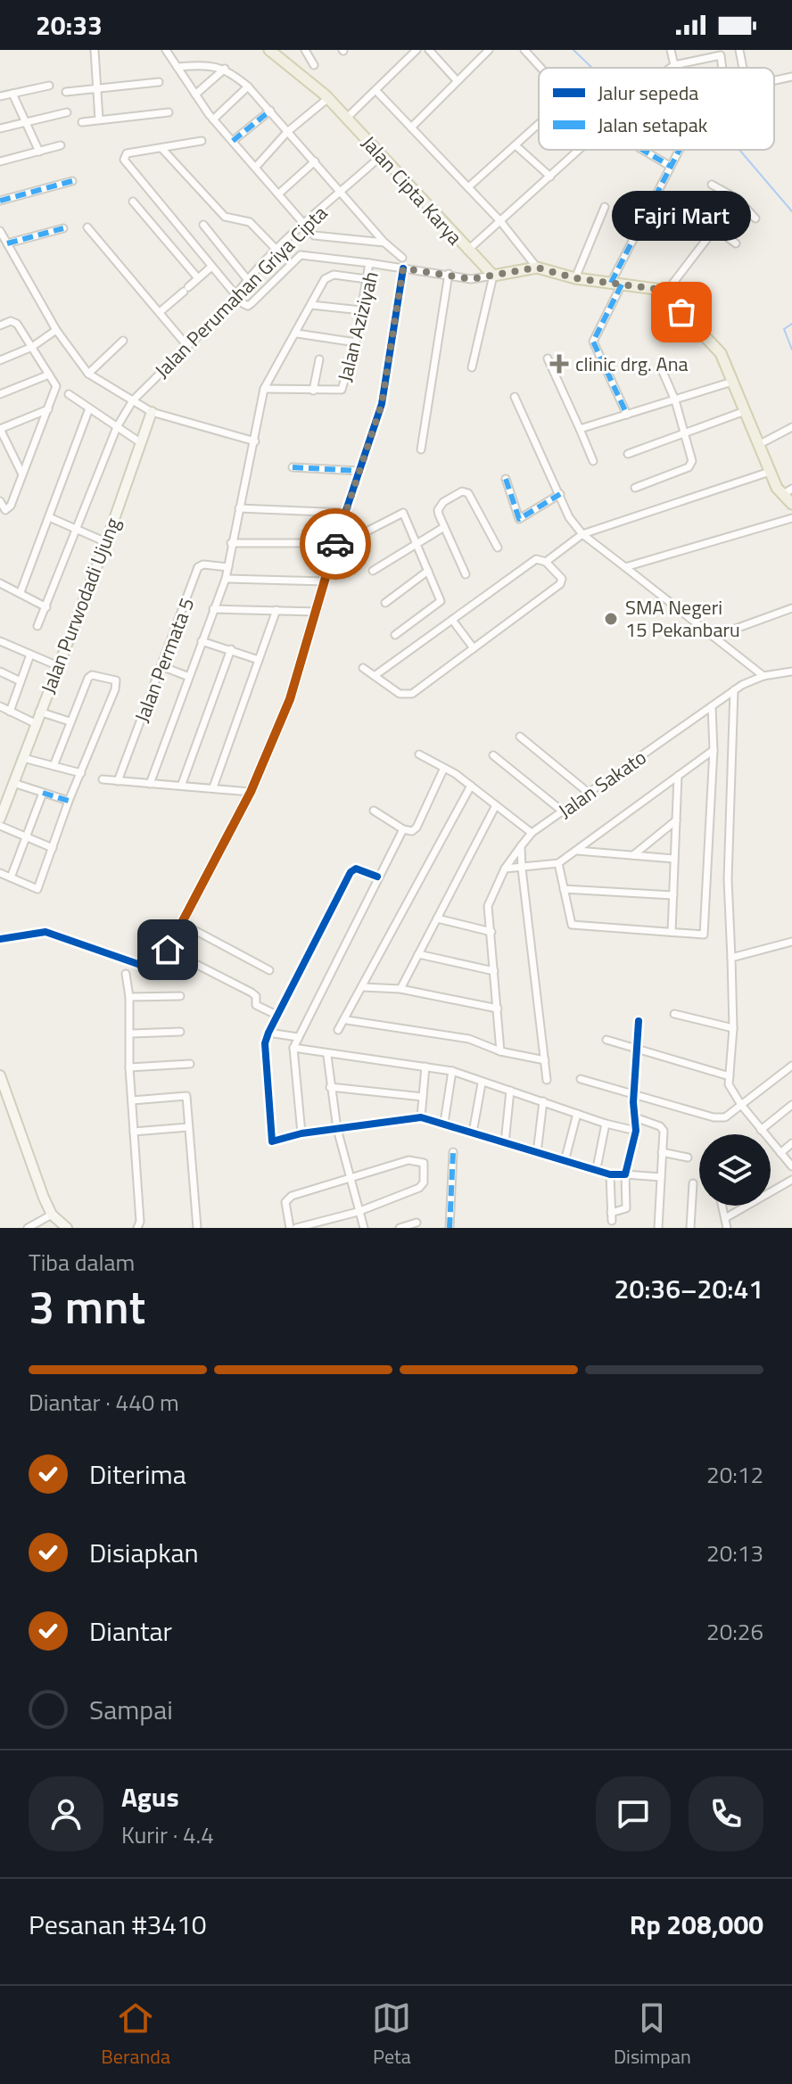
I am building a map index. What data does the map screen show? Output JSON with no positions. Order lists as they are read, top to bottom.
{
  "streets": {
    "main road": ["Jalan Cipta Karya"],
    "street": [
      "Jalan Perumahan Griya Cipta",
      "Jalan Aziziyah",
      "Jalan Purwodadi Ujung",
      "Jalan Permata 5",
      "Jalan Sakato"
    ]
  },
  "crossings": [
    ["Jalan Cipta Karya", "Jalan Perumahan Griya Cipta"],
    ["Jalan Cipta Karya", "Jalan Aziziyah"]
  ],
  "places": {
    "other": ["Fajri Mart", "SMA Negeri 15 Pekanbaru"],
    "health": ["clinic drg. Ana"]
  },
  "legend": ["Jalur sepeda", "Jalan setapak"],
  "page": {
    "status": "20:33",
    "bubble": "Fajri Mart",
    "heading": ["3 mnt", "Tiba dalam", "20:36–20:41"],
    "panel": [
      "Agus",
      "Kurir · 4.4",
      "Pesanan #3410",
      "Rp 208,000"
    ],
    "bar": "Diantar · 440 m",
    "list": [
      ["Diterima", "20:12"],
      ["Disiapkan", "20:13"],
      ["Diantar", "20:26"],
      "Sampai"
    ],
    "tabs": ["Beranda", "Peta", "Disimpan"]
  }
}
